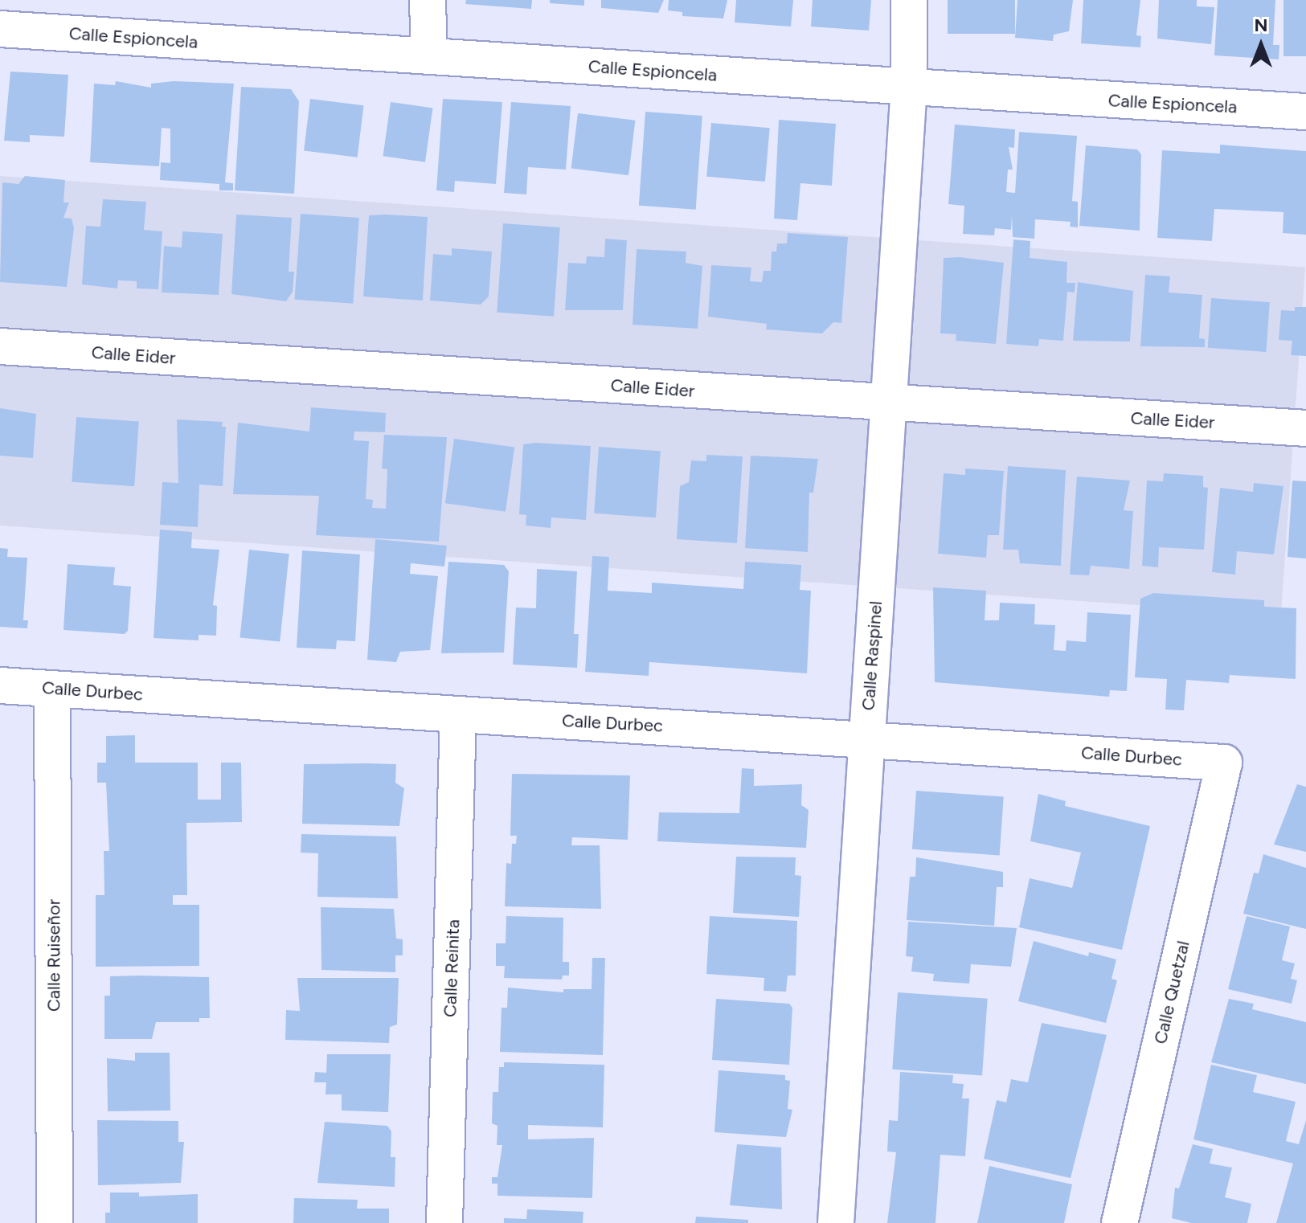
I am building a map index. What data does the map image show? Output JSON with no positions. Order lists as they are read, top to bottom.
{
  "streets": {
    "street": [
      "Calle Espioncela",
      "Calle Eider",
      "Calle Raspinel",
      "Calle Durbec",
      "Calle Ruiseñor",
      "Calle Reinita",
      "Calle Quetzal"
    ]
  },
  "crossings": [
    ["Calle Espioncela", "Calle Raspinel"],
    ["Calle Eider", "Calle Raspinel"],
    ["Calle Raspinel", "Calle Durbec"],
    ["Calle Durbec", "Calle Ruiseñor"],
    ["Calle Durbec", "Calle Reinita"],
    ["Calle Durbec", "Calle Quetzal"]
  ],
  "north": "top"
}
